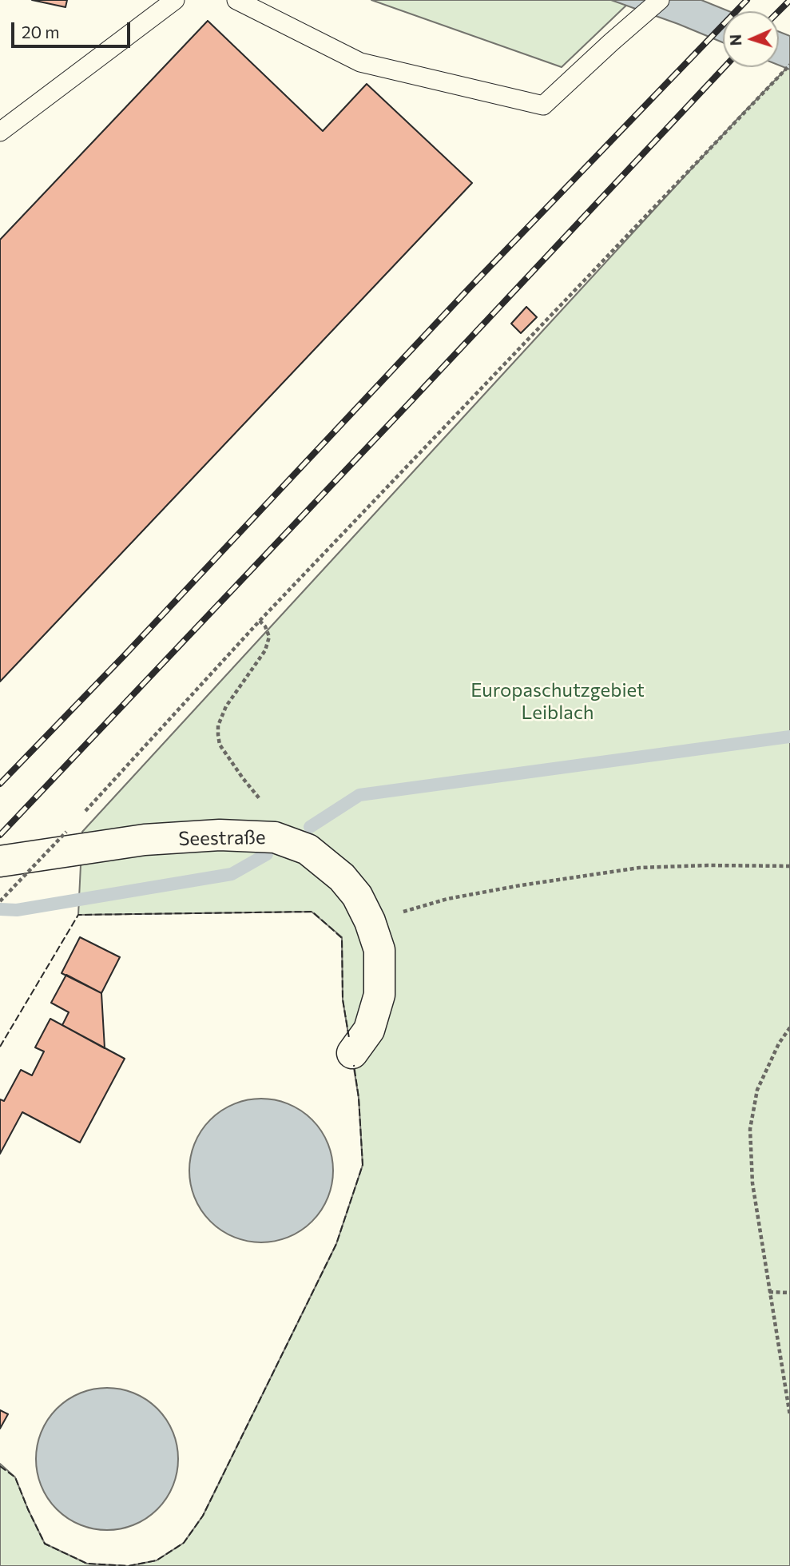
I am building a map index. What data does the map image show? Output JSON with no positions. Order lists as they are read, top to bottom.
{
  "streets": {
    "street": ["Seestraße"]
  },
  "parks": ["Europaschutzgebiet Leiblach"],
  "scale_bar": "20 m",
  "north": "left"
}
